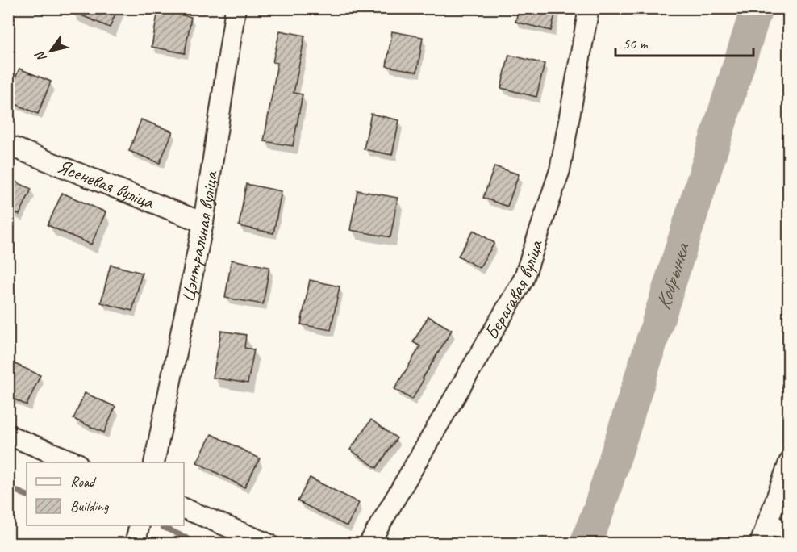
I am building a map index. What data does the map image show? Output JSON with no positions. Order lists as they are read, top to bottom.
{
  "streets": {
    "street": ["Ясеневая вуліца", "Цэнтральная вуліца", "Берагавая вуліца"]
  },
  "crossings": [
    ["Ясеневая вуліца", "Цэнтральная вуліца"]
  ],
  "water": ["Кобрынка"],
  "legend": ["Road", "Building"],
  "scale_bar": "50 m",
  "north": "bottom left"
}
